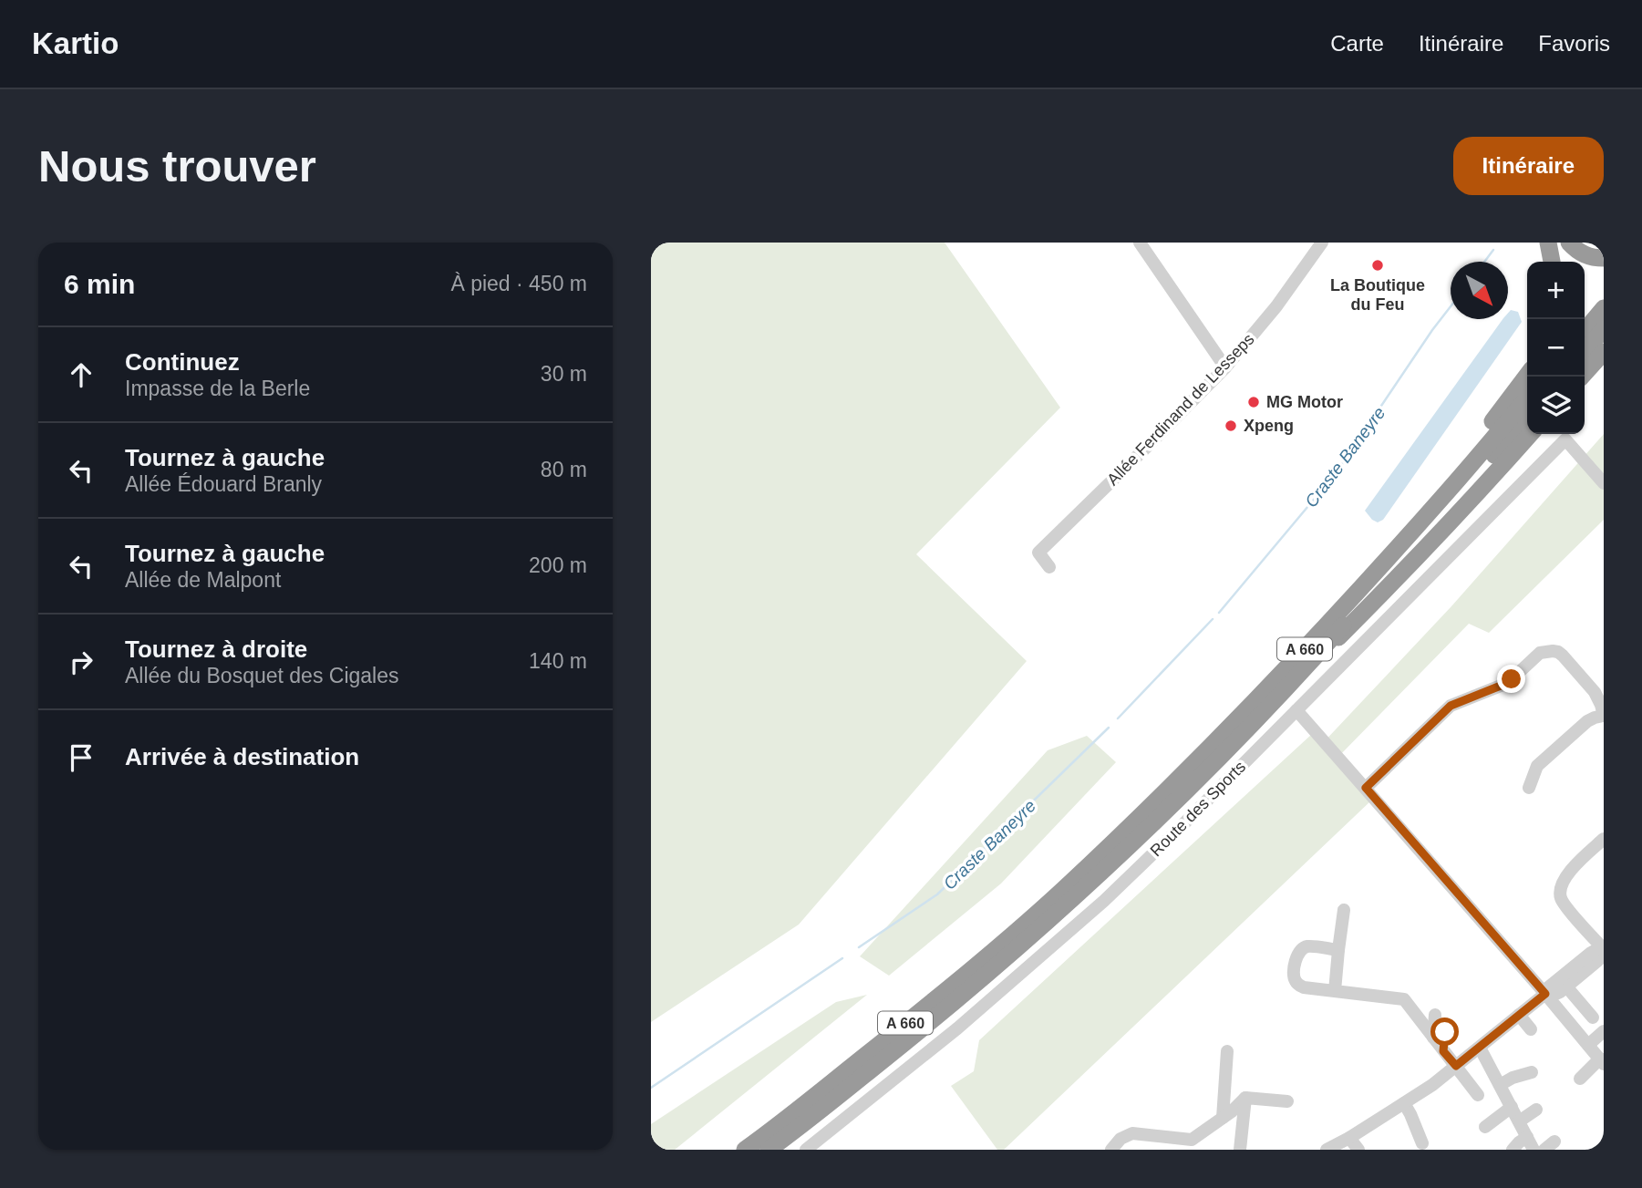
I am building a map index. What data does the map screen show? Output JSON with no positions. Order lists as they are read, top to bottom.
{
  "streets": {
    "highway": ["A 660"],
    "street": ["Allée Ferdinand de Lesseps", "Route des Sports"]
  },
  "water": ["Craste Baneyre"],
  "places": ["La Boutique du Feu", "MG Motor", "Xpeng"],
  "north": "bottom right",
  "page": {
    "header": "Kartio",
    "nav": ["Carte", "Itinéraire", "Favoris"],
    "buttons": "Itinéraire",
    "title": "Nous trouver",
    "heading": ["6 min", "À pied · 450 m"],
    "map_buttons": ["+", "−"],
    "list": [
      ["Continuez", "Impasse de la Berle", "30 m"],
      ["Tournez à gauche", "Allée Édouard Branly", "80 m"],
      ["Tournez à gauche", "Allée de Malpont", "200 m"],
      ["Tournez à droite", "Allée du Bosquet des Cigales", "140 m"],
      "Arrivée à destination"
    ]
  }
}
